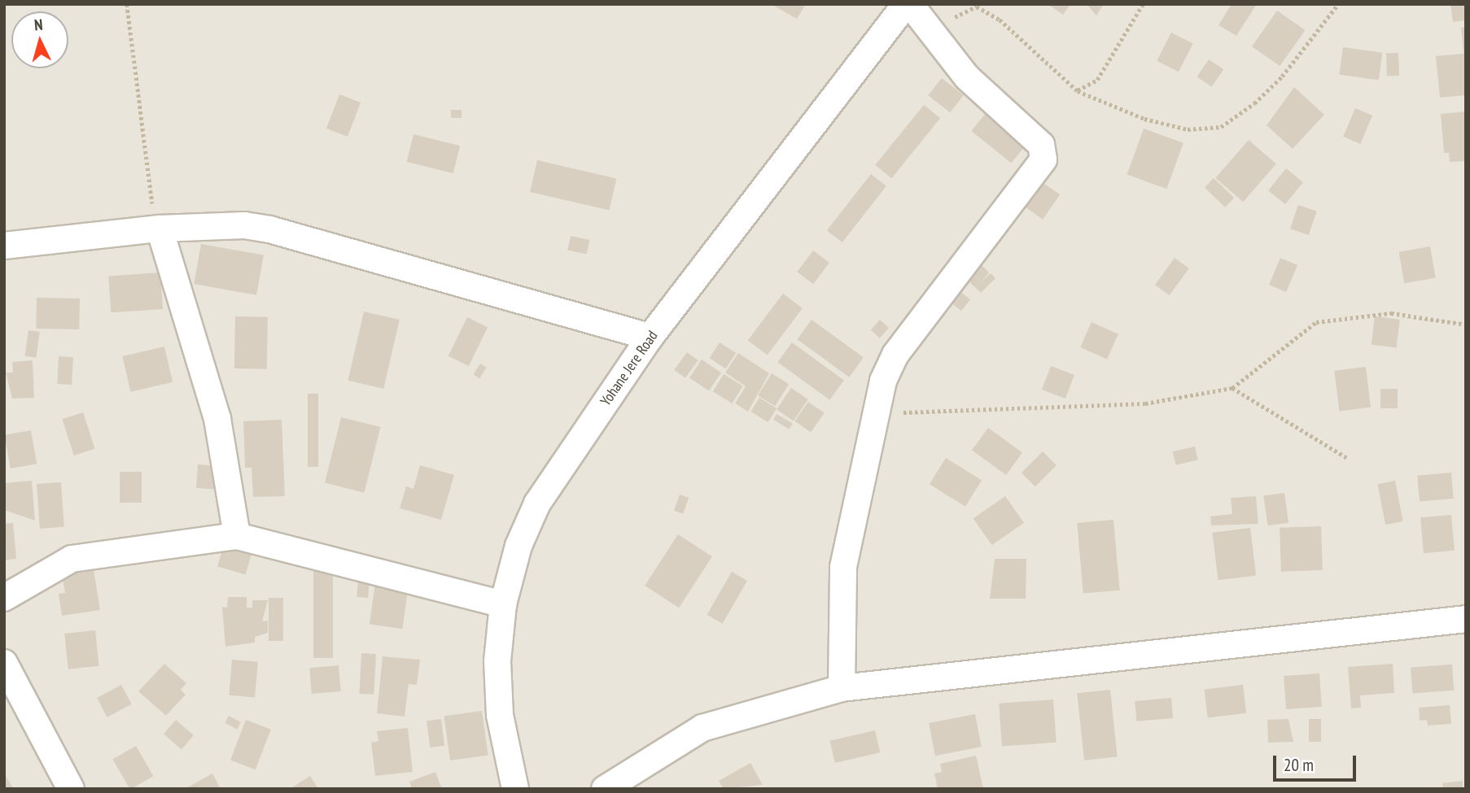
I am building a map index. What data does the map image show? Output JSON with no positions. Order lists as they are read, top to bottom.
{
  "streets": {
    "street": ["Yohane Jere Road"]
  },
  "scale_bar": "20 m",
  "north": "top"
}
